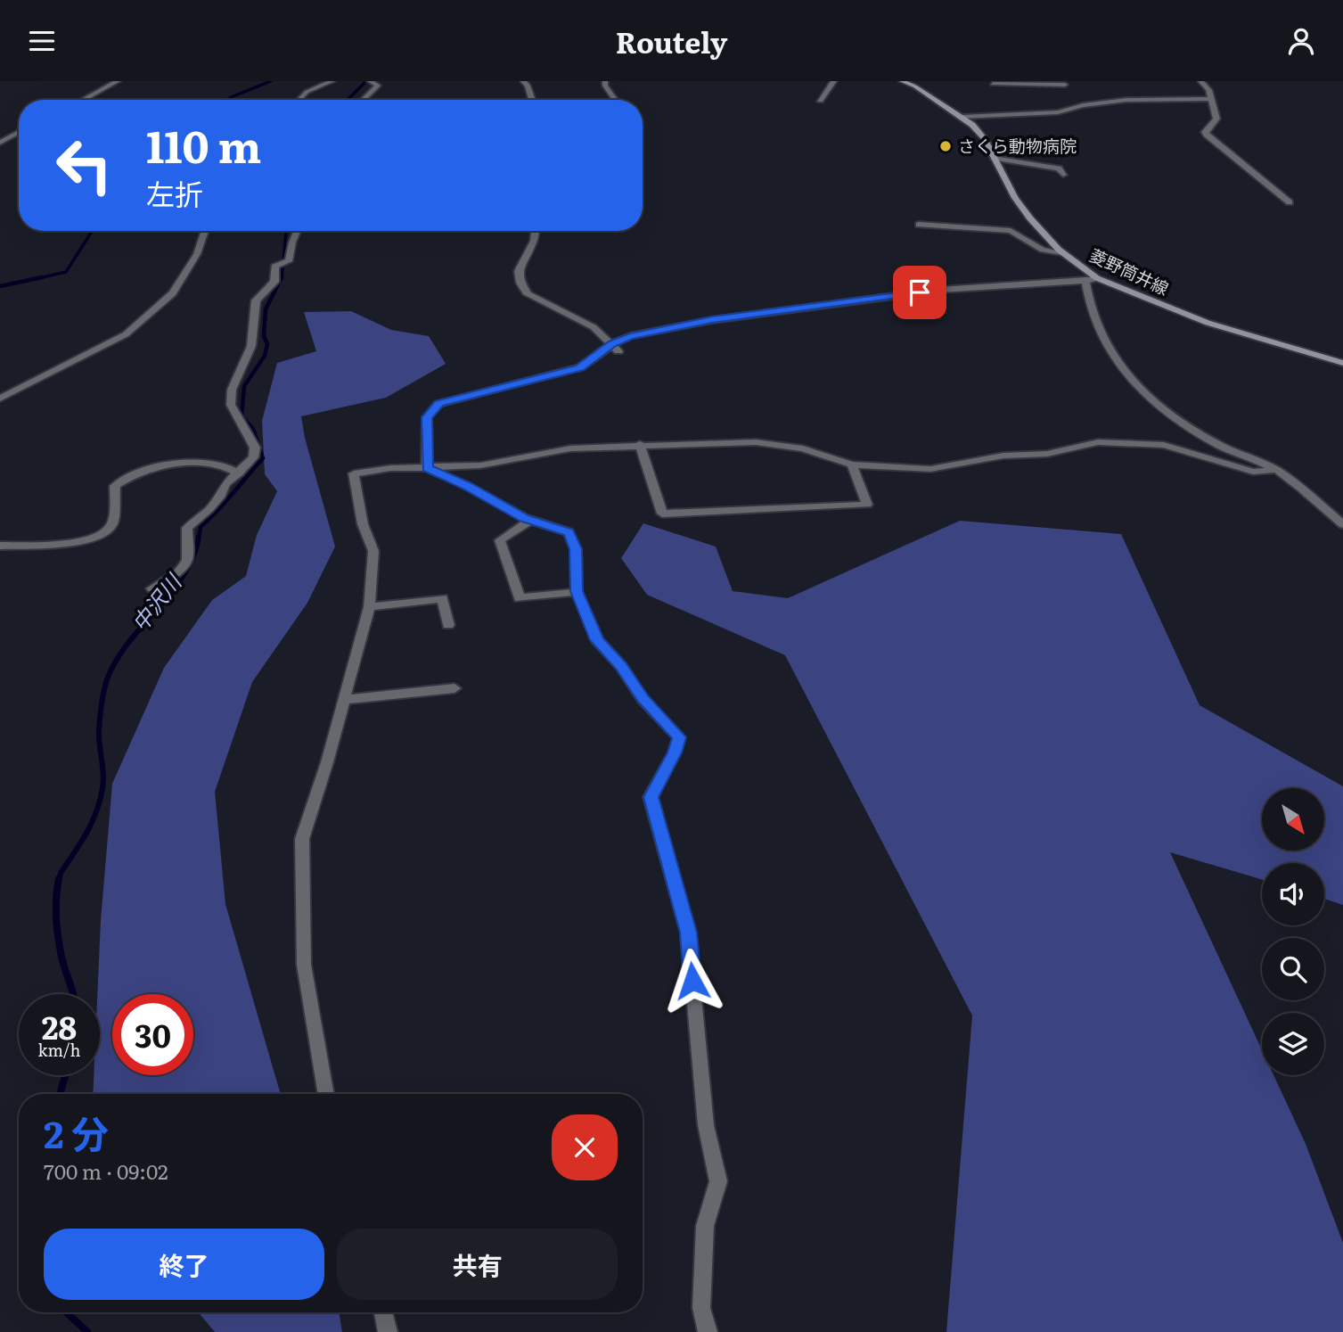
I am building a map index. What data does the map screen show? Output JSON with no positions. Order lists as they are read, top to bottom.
{
  "streets": {
    "main road": ["菱野筒井線"]
  },
  "water": ["中沢川"],
  "places": ["さくら動物病院"],
  "north": "bottom right",
  "page": {
    "header": "Routely",
    "turn": ["110 m", "左折"],
    "speed": "28 km/h",
    "limit": "30",
    "heading": ["2 分", "700 m · 09:02"],
    "buttons": ["終了", "共有"]
  }
}
